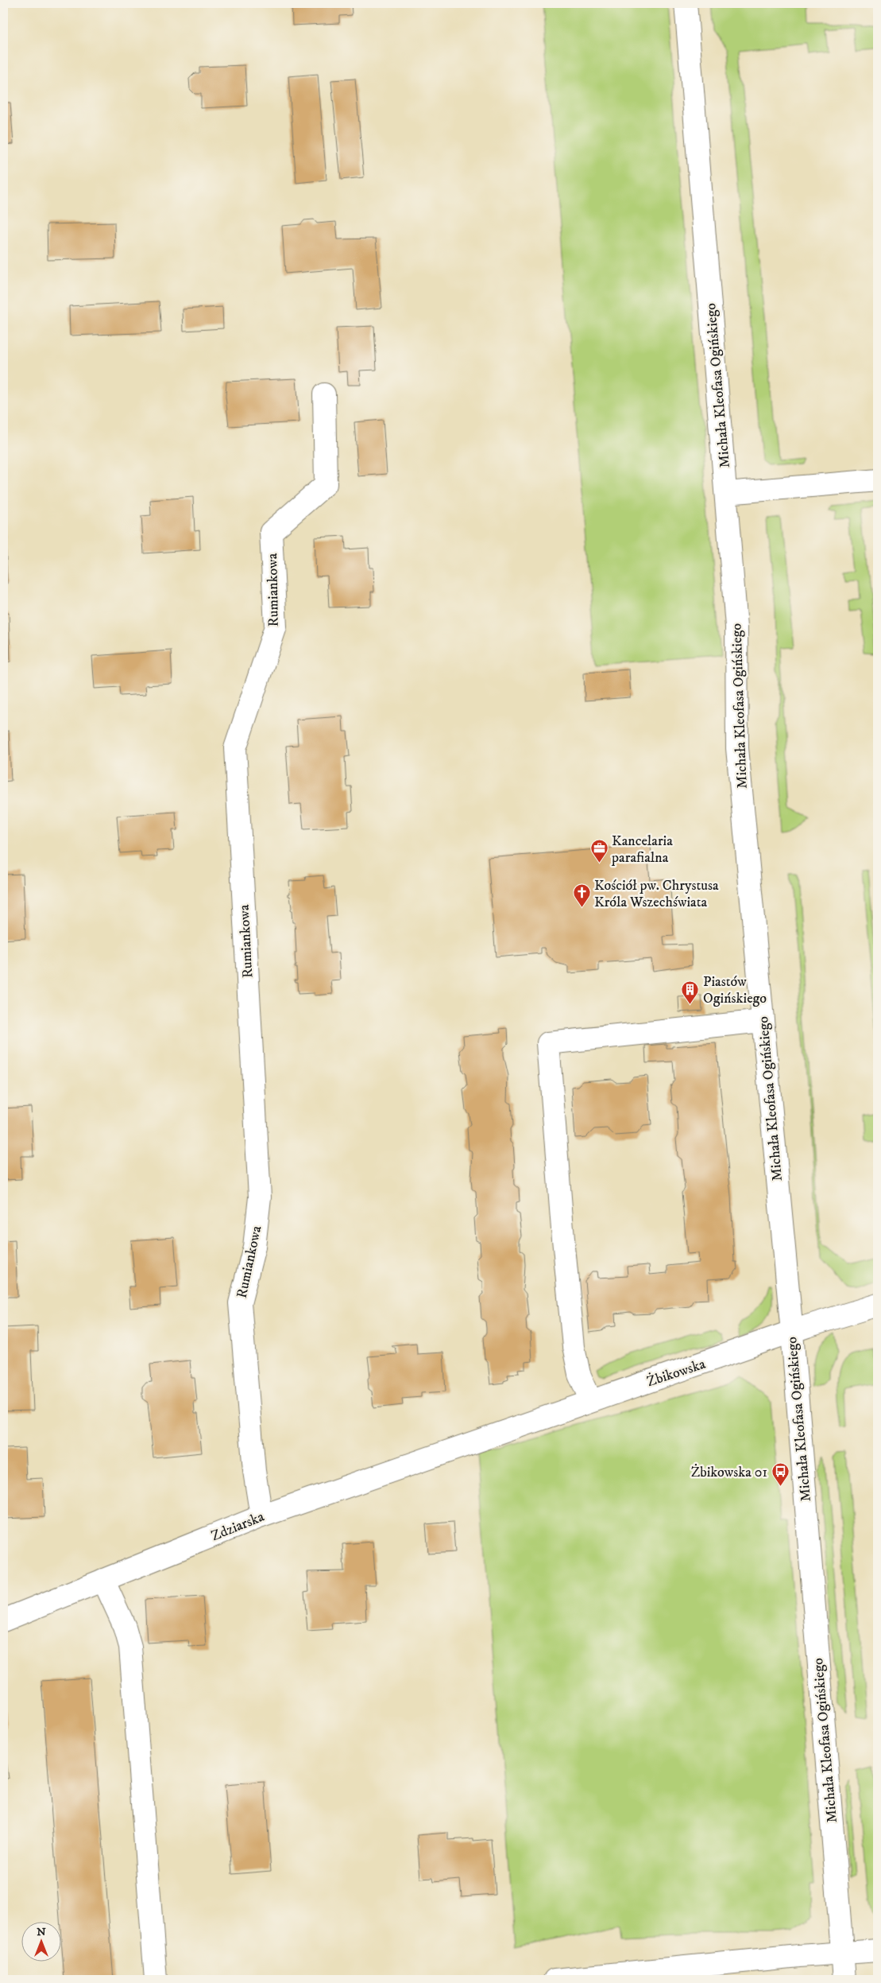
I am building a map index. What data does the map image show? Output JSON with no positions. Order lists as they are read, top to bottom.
{
  "streets": {
    "street": [
      "Michała Kleofasa Ogińskiego",
      "Rumiankowa",
      "Żbikowska",
      "Zdziarska"
    ]
  },
  "crossings": [
    ["Michała Kleofasa Ogińskiego", "Żbikowska"],
    ["Rumiankowa", "Zdziarska"],
    ["Żbikowska", "Zdziarska"]
  ],
  "places": {
    "office": ["Kancelaria parafialna"],
    "church": ["Kościół pw. Chrystusa Króla Wszechświata"],
    "building": ["Piastów Ogińskiego"],
    "bus stop": ["Żbikowska 01"]
  },
  "north": "top"
}
